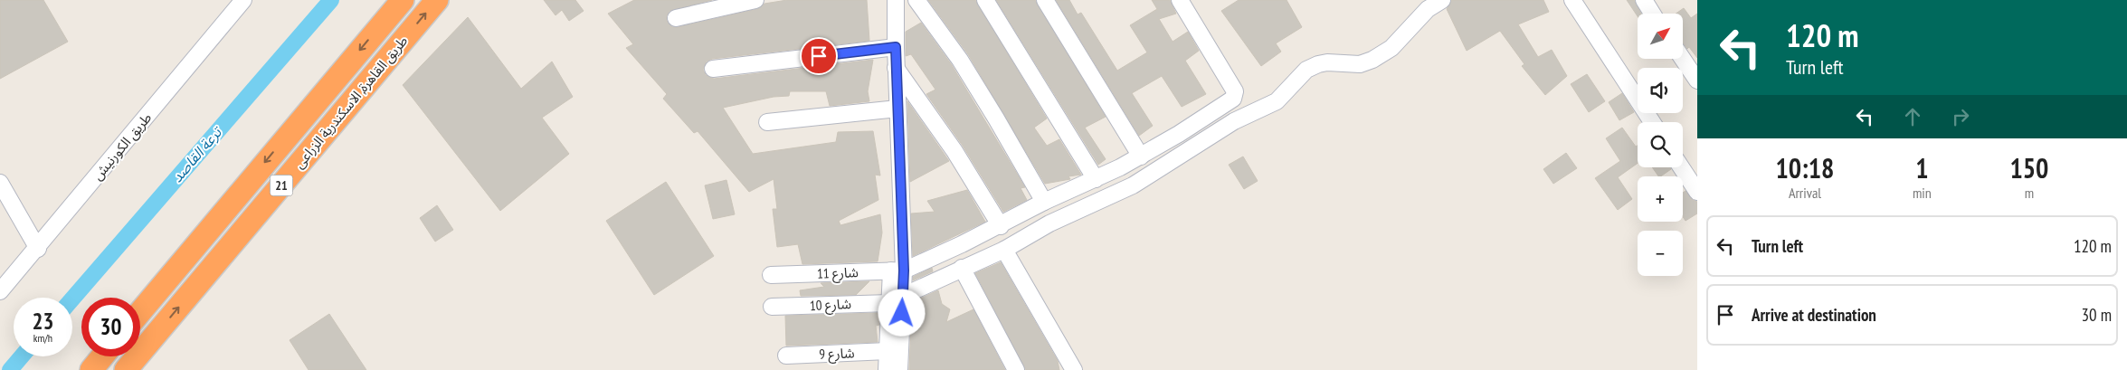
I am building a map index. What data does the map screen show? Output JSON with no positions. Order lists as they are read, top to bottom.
{
  "streets": {
    "highway": ["طريق القاهرة, الاسكندرية الزراعى", "21"],
    "street": [
      "طريق الكورنيش",
      "شارع 11",
      "شارع 10",
      "شارع 9"
    ]
  },
  "water": ["ترعة القاصد"],
  "north": "top right",
  "page": {
    "turn": ["120 m", "Turn left"],
    "map_buttons": ["+", "−"],
    "eta": [
      "10:18",
      "Arrival",
      "1",
      "min",
      "150",
      "m"
    ],
    "list": [
      {
        "name": "Turn left",
        "value": "120 m"
      },
      {
        "name": "Arrive at destination",
        "value": "30 m"
      }
    ],
    "speed": "23 km/h",
    "limit": "30"
  }
}
